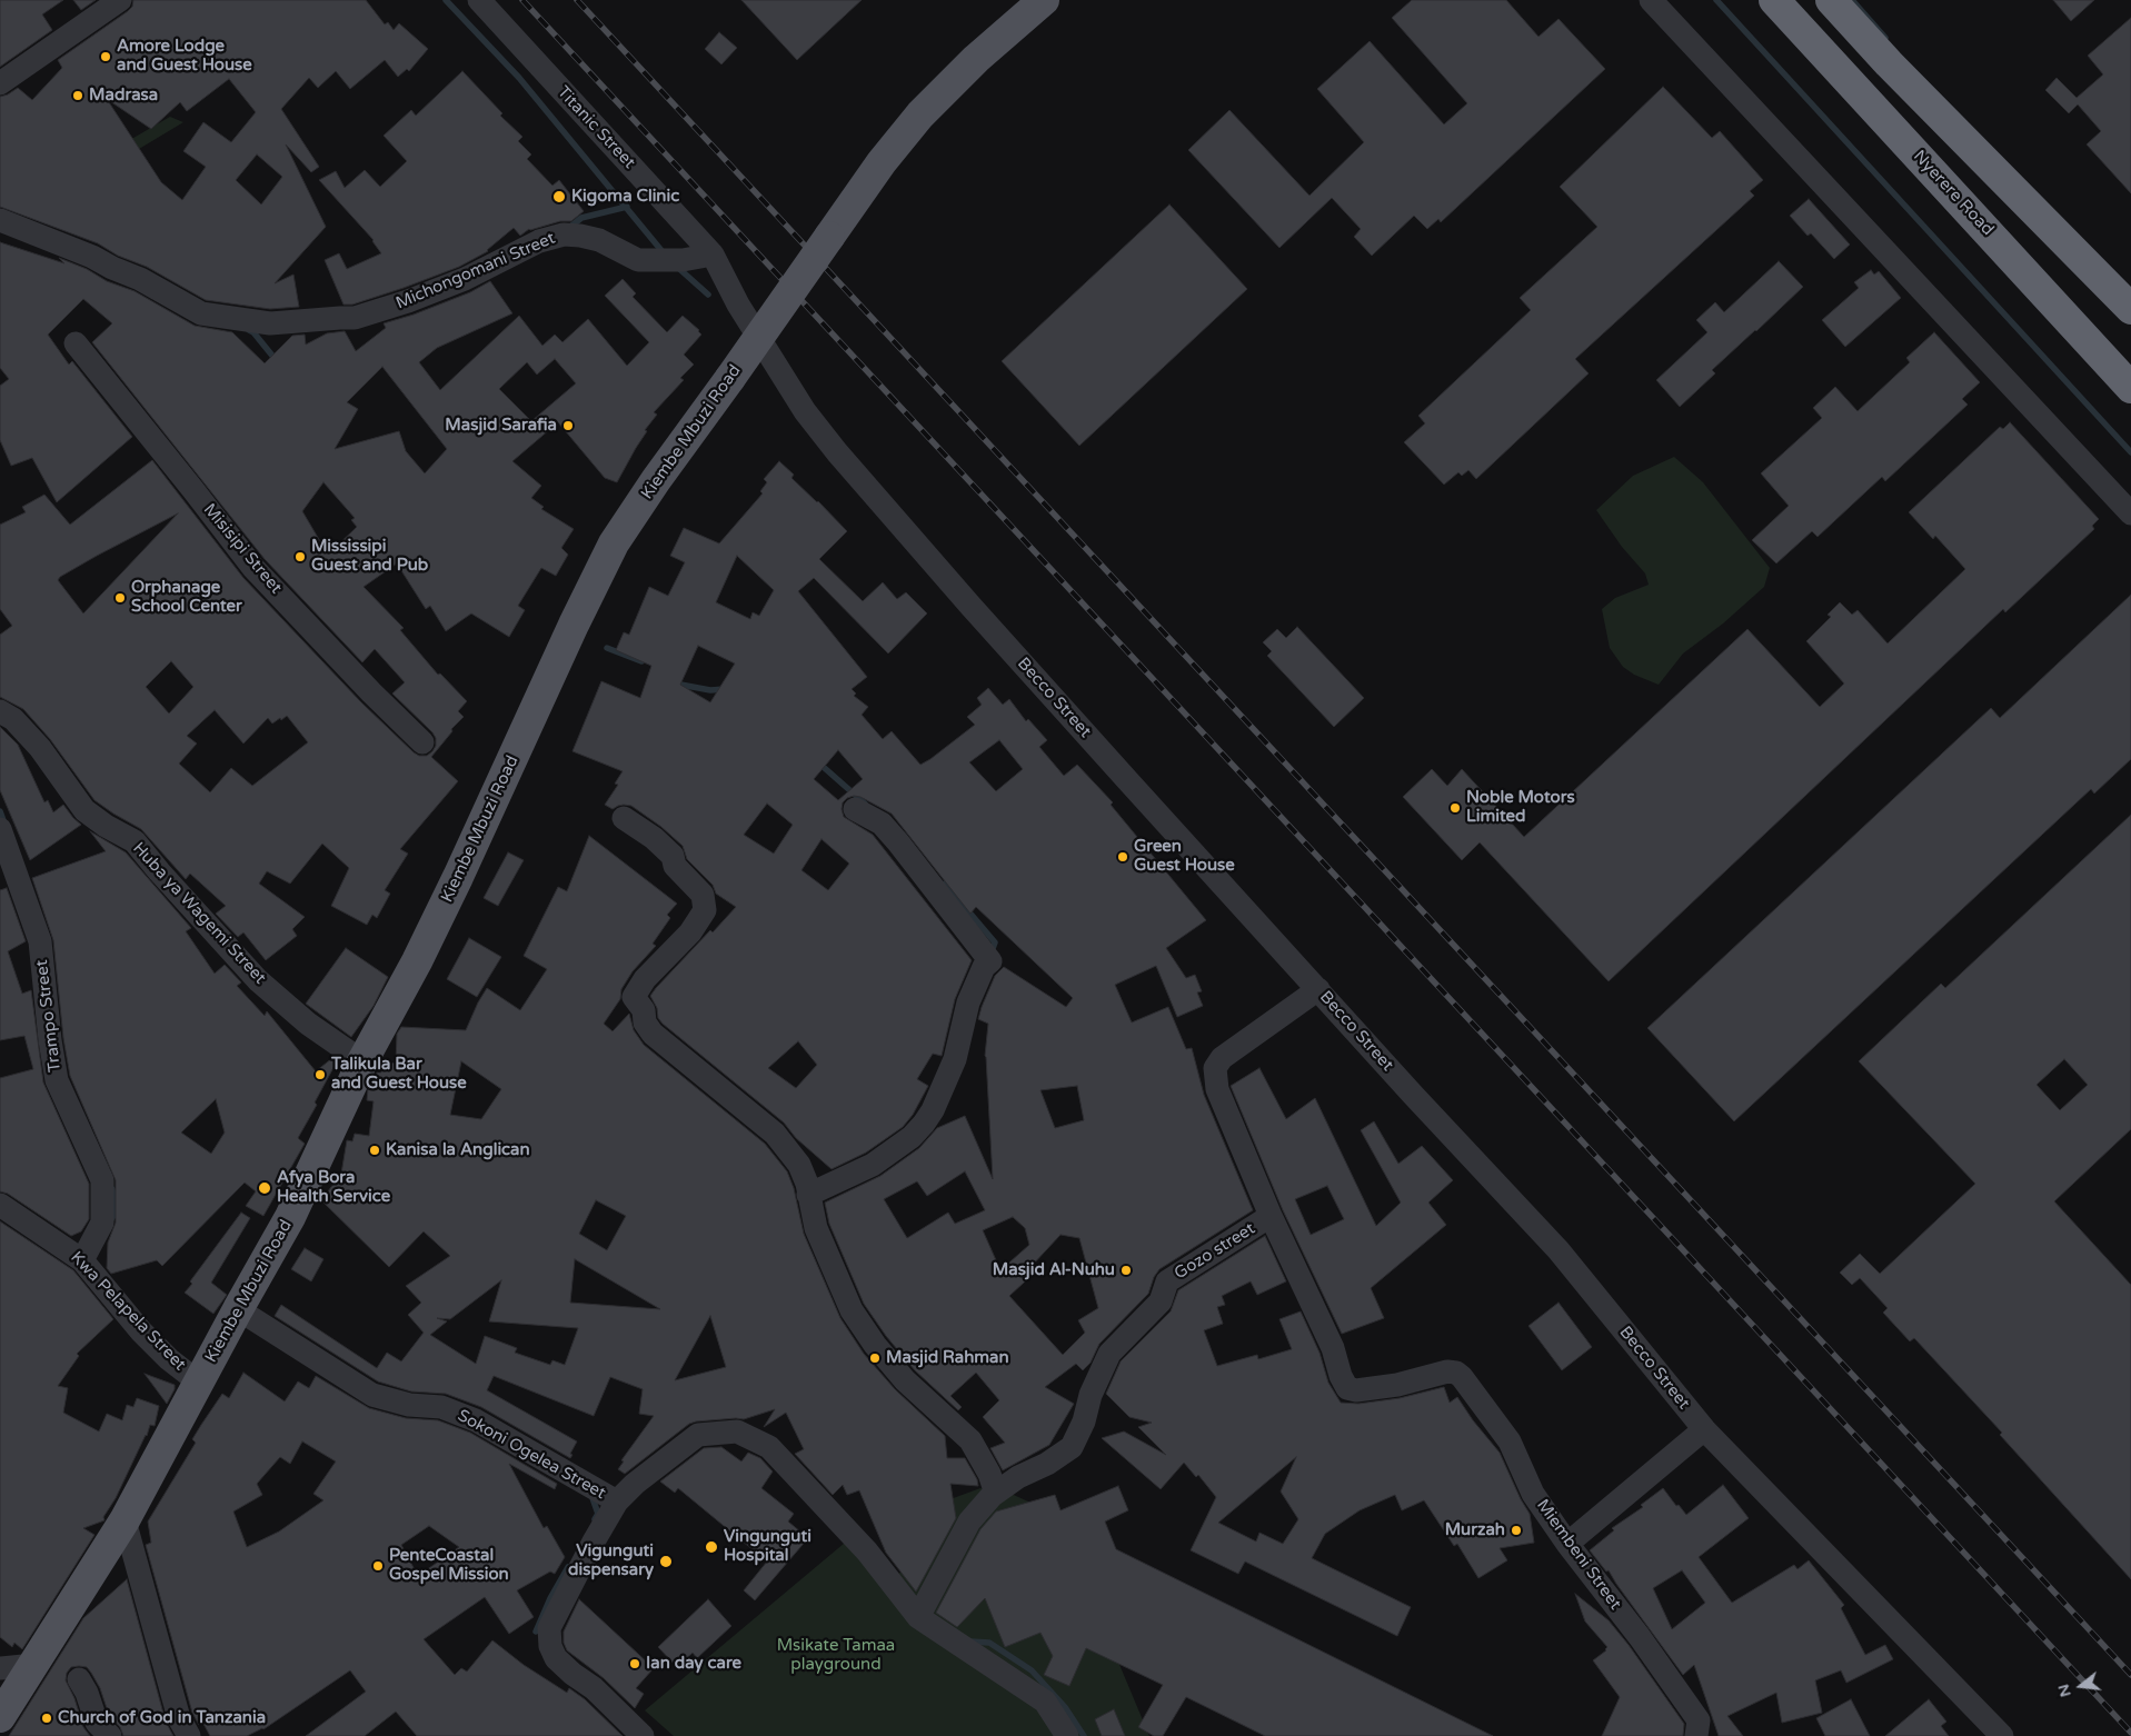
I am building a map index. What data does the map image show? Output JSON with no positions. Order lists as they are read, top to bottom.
{
  "streets": {
    "highway": ["Nyerere Road"],
    "main road": ["Kiembe Mbuzi Road"],
    "street": [
      "Titanic Street",
      "Michongomani Street",
      "Misisipi Street",
      "Becco Street",
      "Huba ya Wagemi Street",
      "Trampo Street",
      "Gozo street",
      "Kwa Pelapela Street",
      "Sokoni Ogelea Street",
      "Miembeni Street"
    ]
  },
  "crossings": [
    ["Titanic Street", "Michongomani Street"],
    ["Titanic Street", "Becco Street"],
    ["Michongomani Street", "Becco Street"],
    ["Kiembe Mbuzi Road", "Huba ya Wagemi Street"],
    ["Kiembe Mbuzi Road", "Kwa Pelapela Street"],
    ["Kiembe Mbuzi Road", "Sokoni Ogelea Street"],
    ["Becco Street", "Gozo street"],
    ["Trampo Street", "Kwa Pelapela Street"],
    ["Gozo street", "Sokoni Ogelea Street"],
    ["Gozo street", "Miembeni Street"]
  ],
  "parks": ["Msikate Tamaa playground"],
  "places": [
    "Amore Lodge and Guest House",
    "Madrasa",
    "Kigoma Clinic",
    "Masjid Sarafia",
    "Mississipi Guest and Pub",
    "Orphanage School Center",
    "Noble Motors Limited",
    "Green Guest House",
    "Talikula Bar and Guest House",
    "Kanisa la Anglican",
    "Afya Bora Health Service",
    "Masjid Al-Nuhu",
    "Masjid Rahman",
    "Murzah",
    "Vingunguti Hospital",
    "Vigunguti dispensary",
    "PenteCoastal Gospel Mission",
    "Ian day care",
    "Church of God in Tanzania"
  ],
  "north": "left"
}
